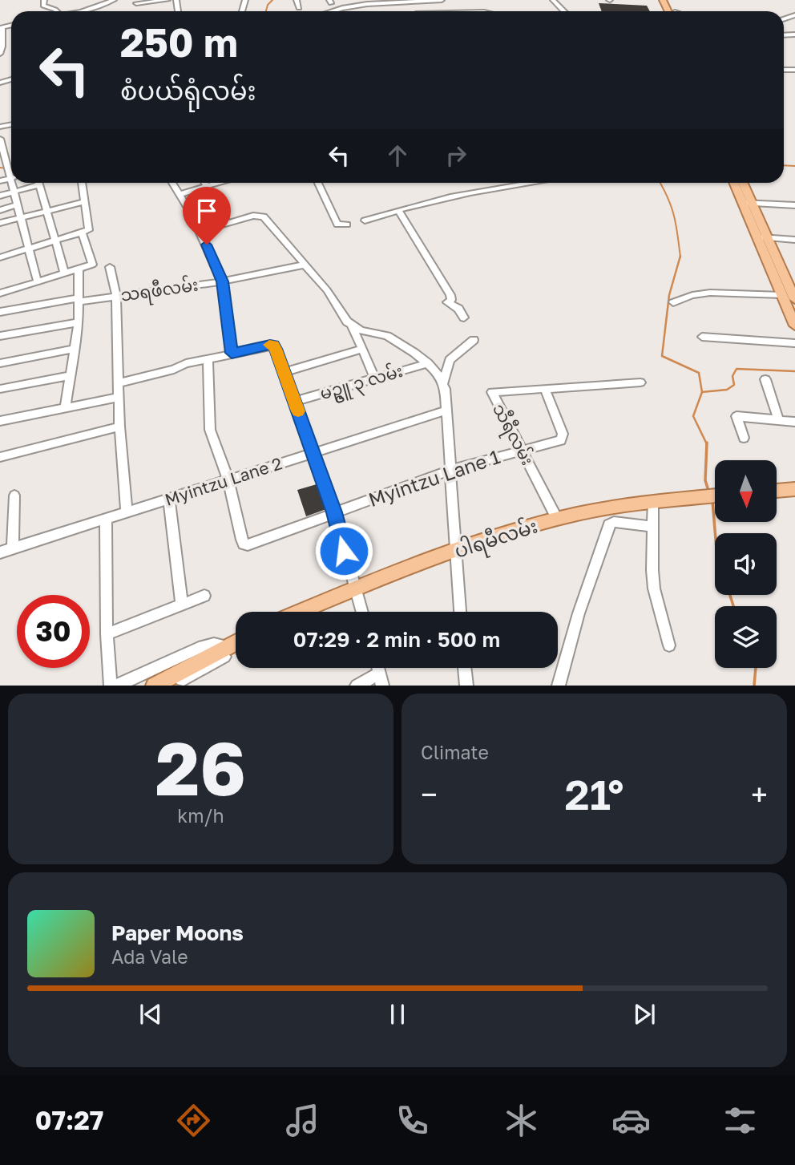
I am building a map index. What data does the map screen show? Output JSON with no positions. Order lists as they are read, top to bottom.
{
  "streets": {
    "main road": ["ပါရမီလမ်း"],
    "street": [
      "သရဖီလမ်း",
      "မဥ္ဇူ ၃ လမ်း",
      "သီရီလမ်း",
      "Myintzu Lane 1",
      "Myintzu Lane 2"
    ]
  },
  "crossings": [
    ["သီရီလမ်း", "Myintzu Lane 1"],
    ["သီရီလမ်း", "ပါရမီလမ်း"],
    ["Myintzu Lane 1", "Myintzu Lane 2"]
  ],
  "north": "bottom",
  "page": {
    "turn": ["250 m", "စံပယ်ရုံလမ်း"],
    "limit": "30",
    "trip": "07:29 · 2 min · 500 m",
    "tile": [
      ["26", "km/h"],
      "Climate"
    ],
    "heat": ["−", "21°", "+"],
    "song": ["Paper Moons", "Ada Vale"],
    "tabs": "07:27"
  }
}
